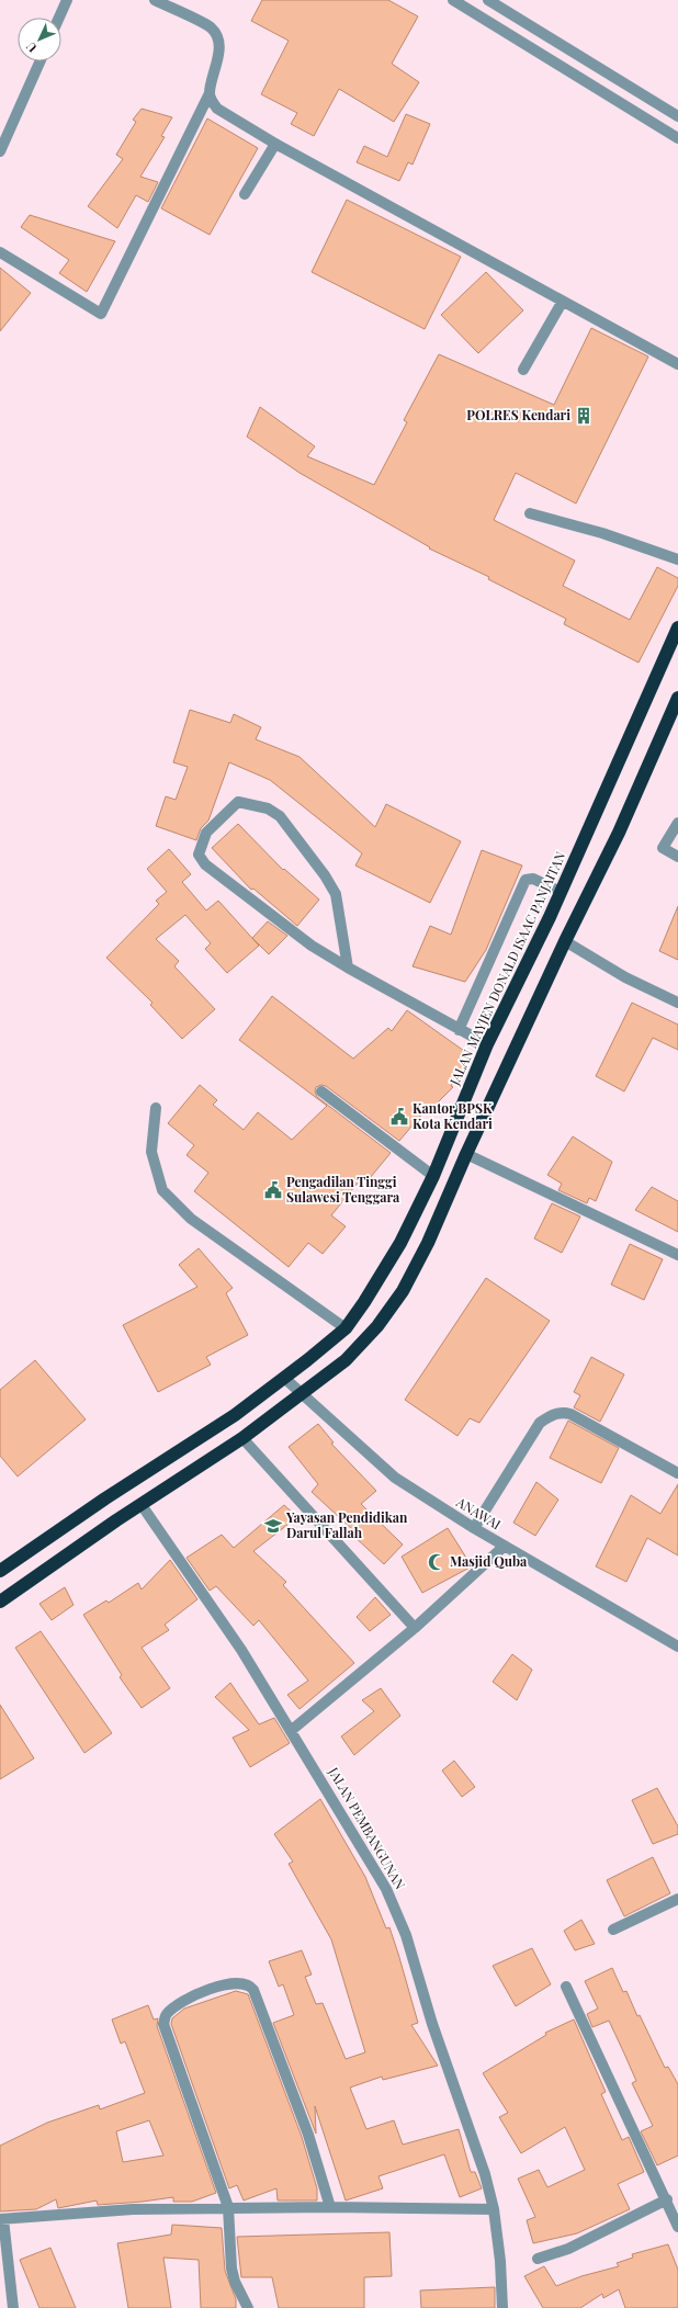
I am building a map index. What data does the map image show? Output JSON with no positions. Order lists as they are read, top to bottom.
{
  "streets": {
    "highway": ["JALAN MAYJEN DONALD ISAAC PANJAITAN"],
    "street": ["ANAWAI", "JALAN PEMBANGUNAN"]
  },
  "crossings": [
    ["JALAN MAYJEN DONALD ISAAC PANJAITAN", "ANAWAI"]
  ],
  "places": {
    "building": ["POLRES Kendari"],
    "public building": ["Kantor BPSK Kota Kendari", "Pengadilan Tinggi Sulawesi Tenggara"],
    "school or university": ["Yayasan Pendidikan Darul Fallah"],
    "mosque": ["Masjid Quba"]
  },
  "north": "bottom left"
}
